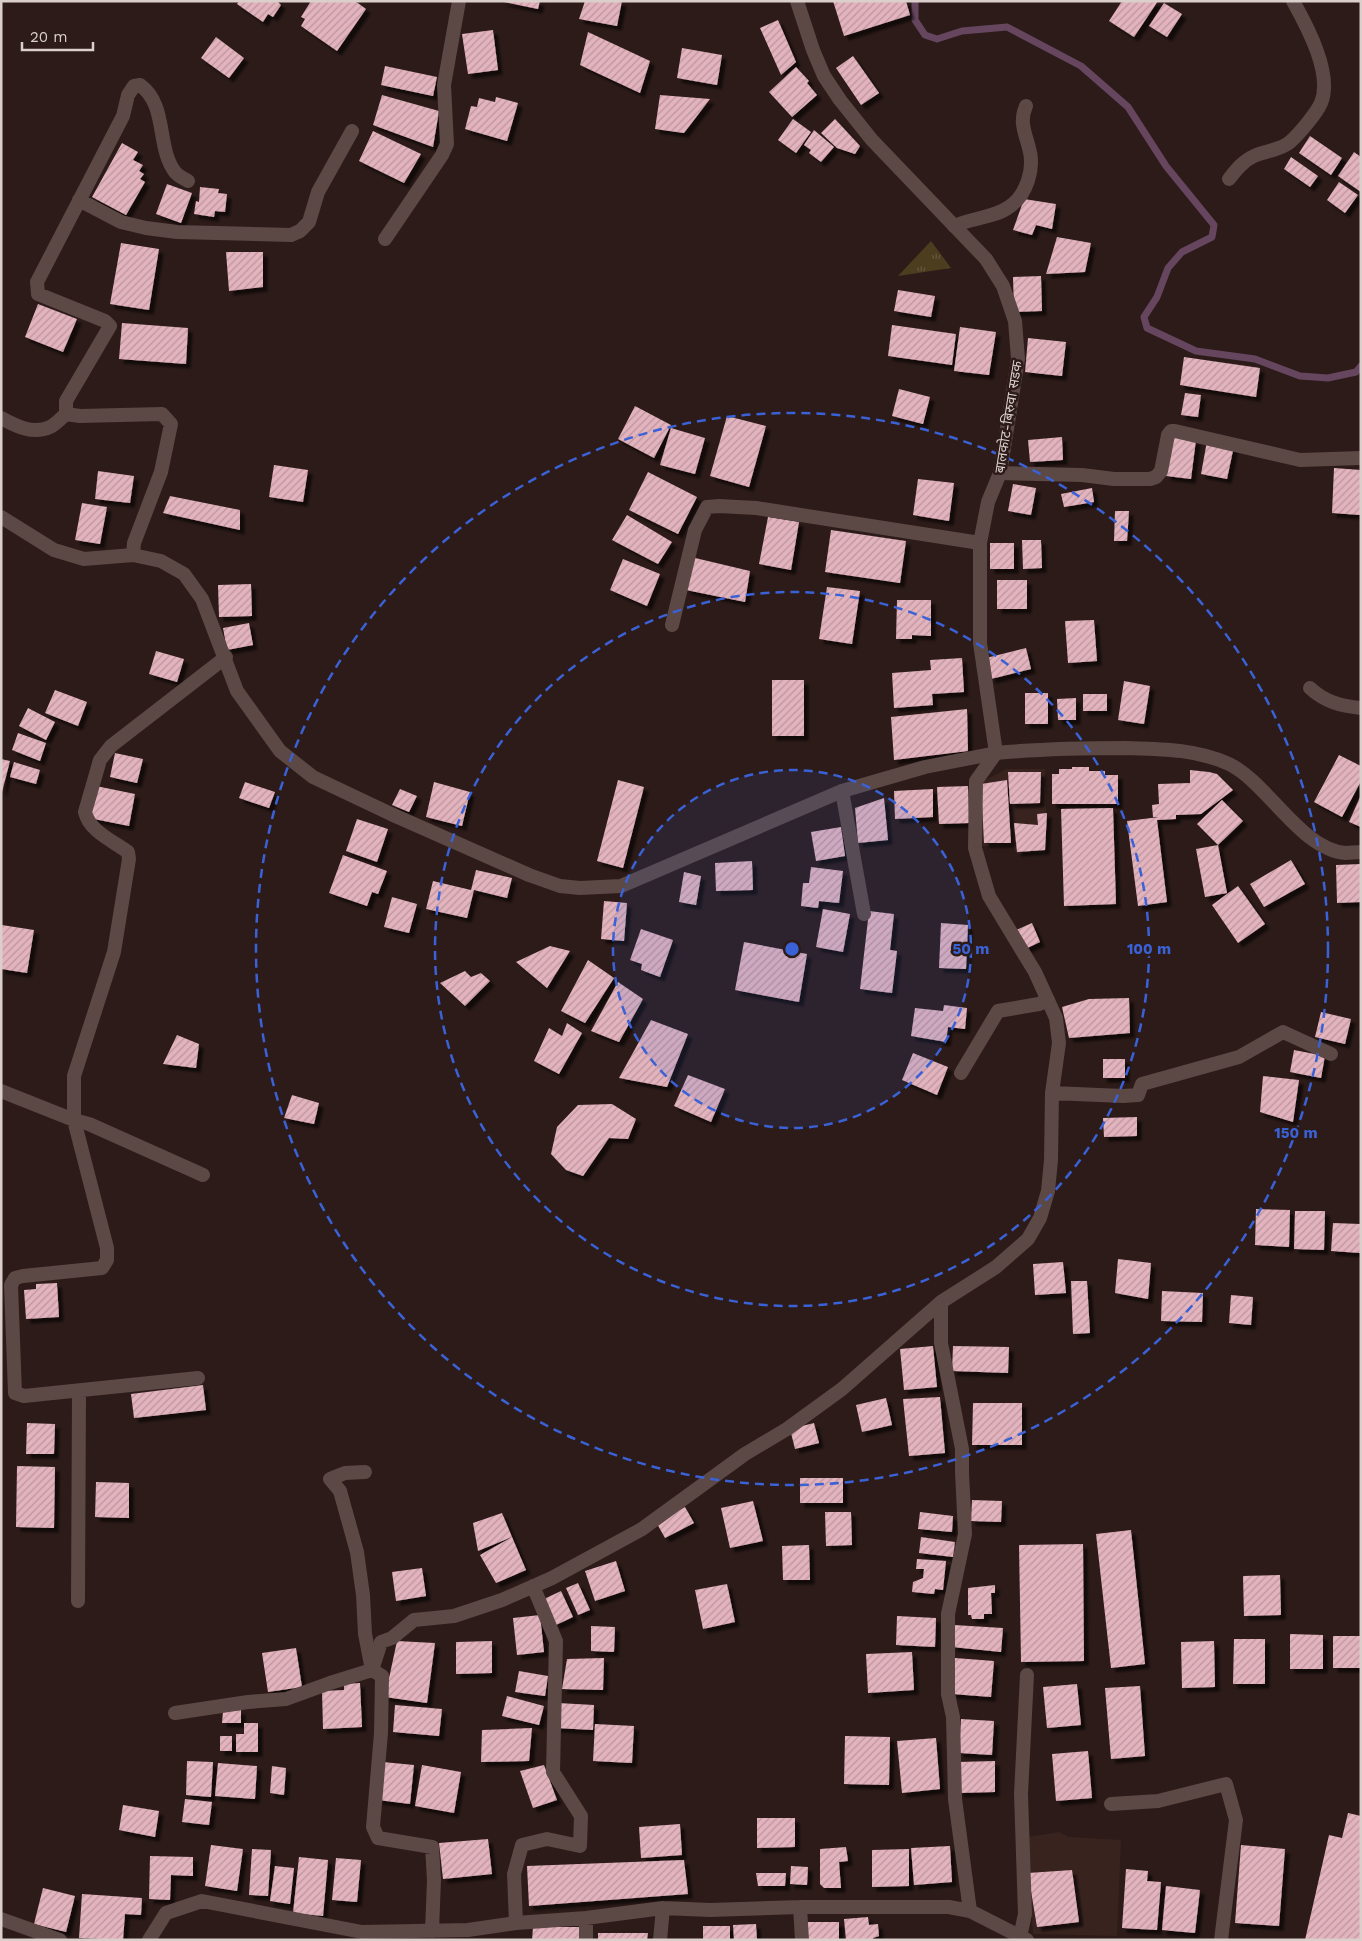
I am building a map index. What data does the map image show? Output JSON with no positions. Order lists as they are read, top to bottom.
{
  "streets": {
    "street": ["बालकोट-बिरुवा सडक"]
  },
  "scale_bar": "20 m",
  "rings": ["50 m", "100 m", "150 m"]
}
